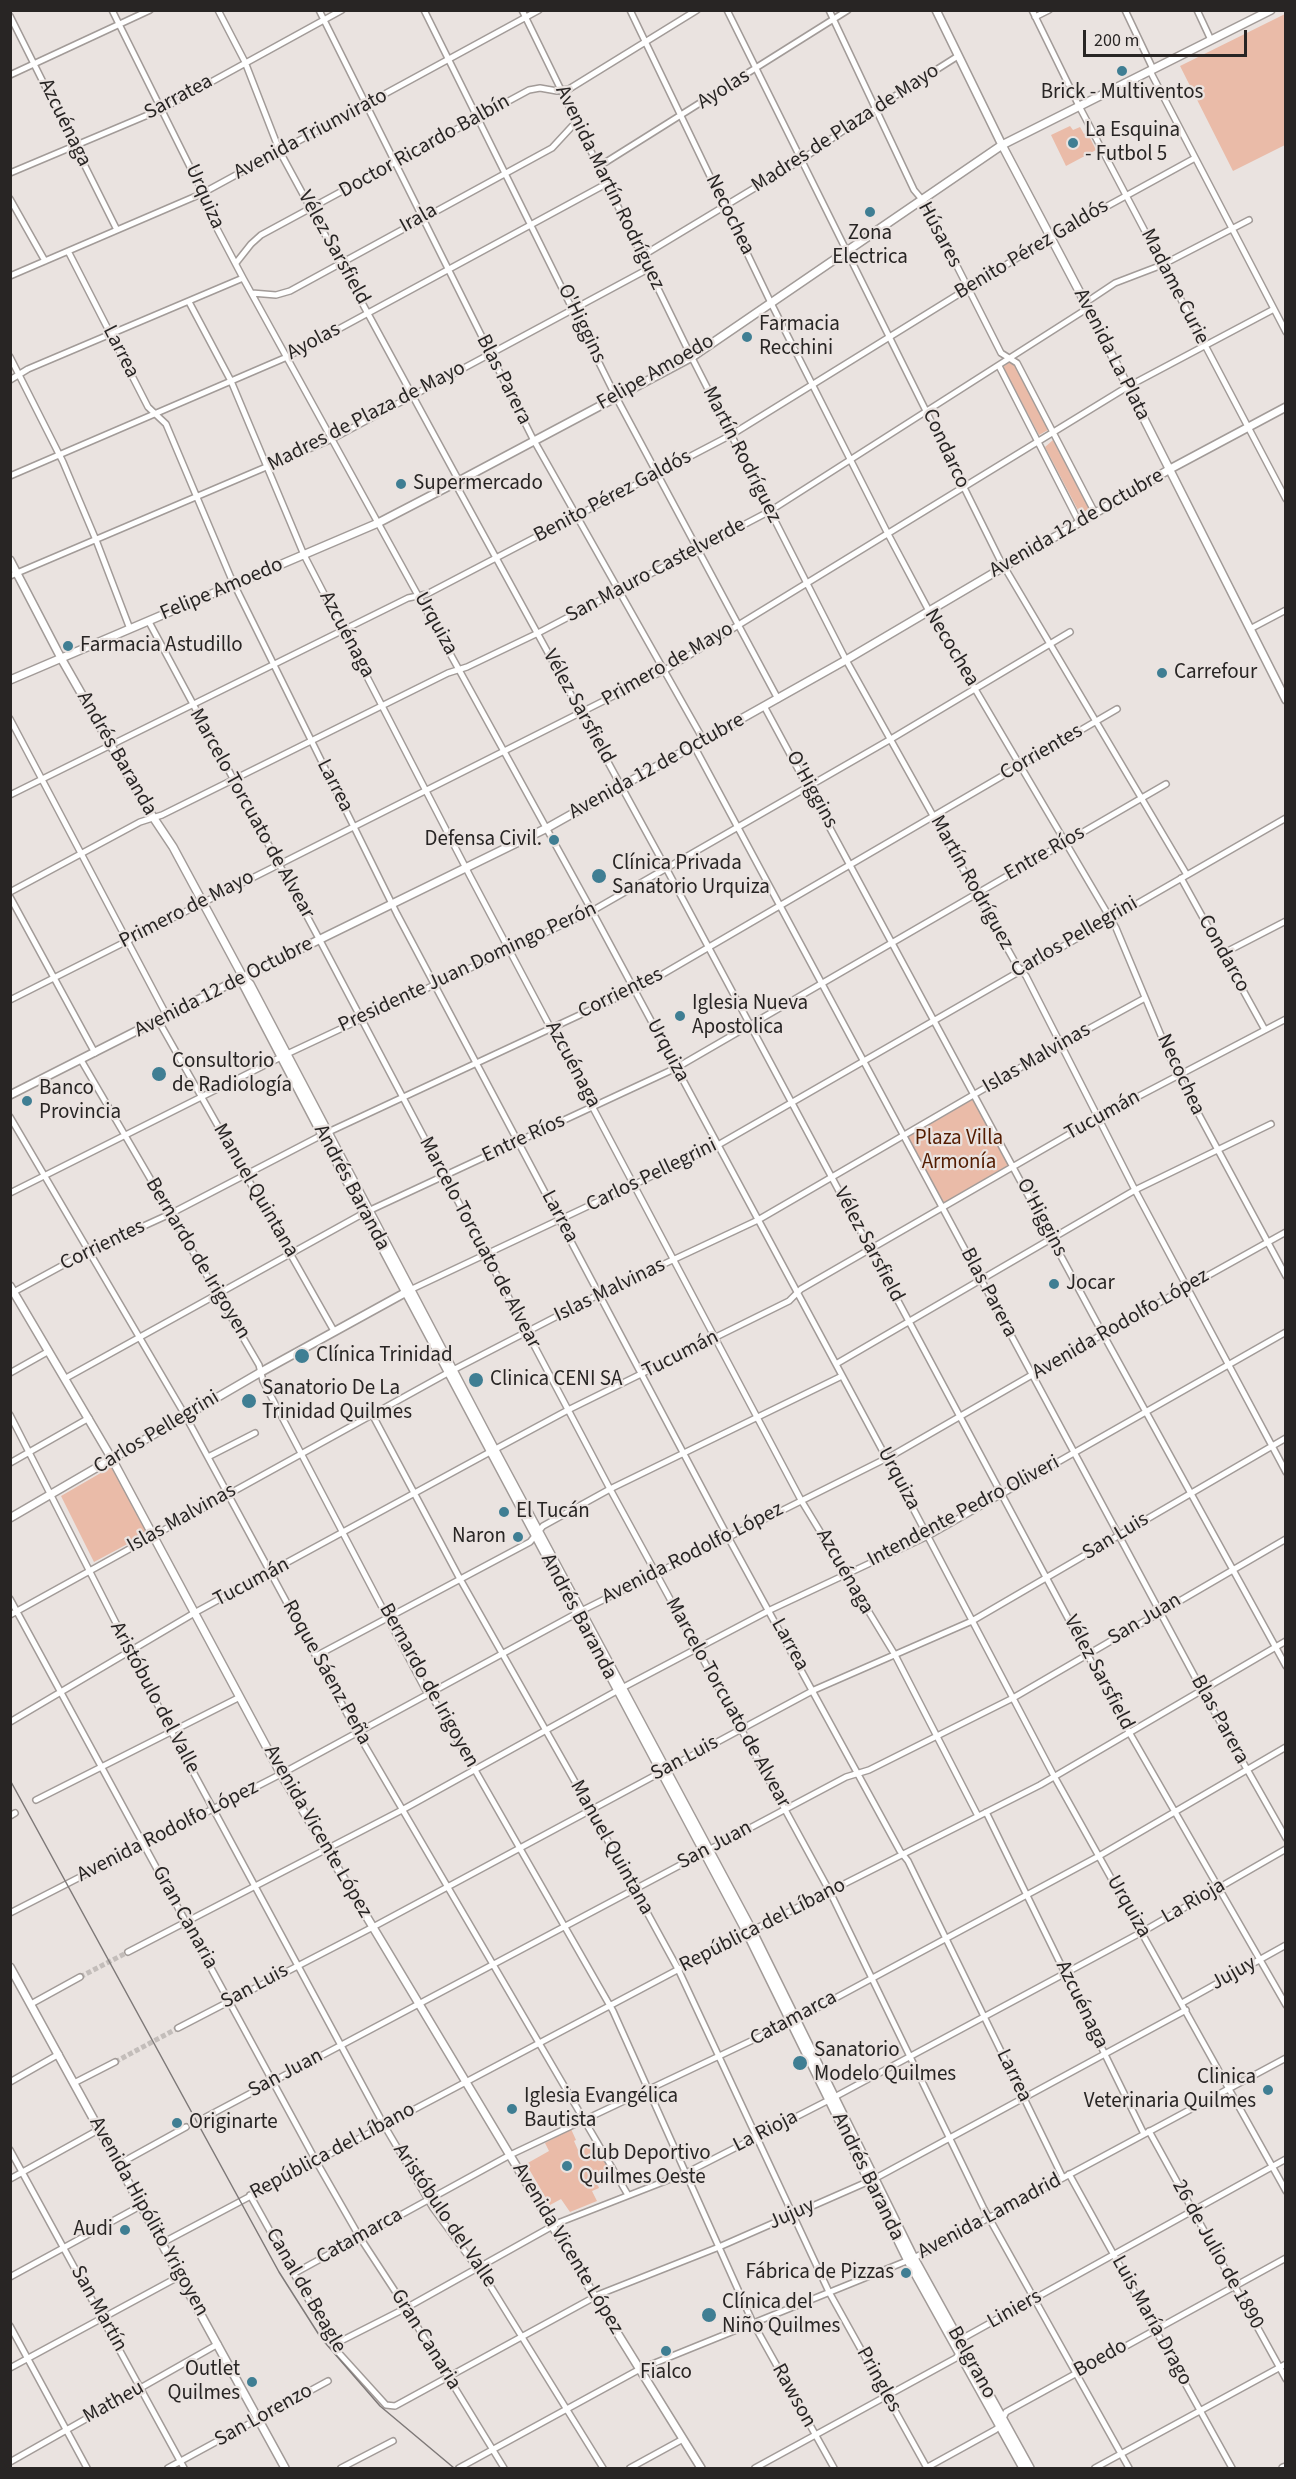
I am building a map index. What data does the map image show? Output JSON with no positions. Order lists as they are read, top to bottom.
{
  "streets": {
    "main road": [
      "Avenida La Plata",
      "Felipe Amoedo",
      "Avenida 12 de Octubre",
      "Andrés Baranda",
      "Carlos Pellegrini",
      "Avenida Vicente López",
      "Avenida Hipólito Yrigoyen",
      "Belgrano"
    ],
    "street": [
      "Ayolas",
      "Sarratea",
      "Azcuénaga",
      "Madres de Plaza de Mayo",
      "Avenida Triunvirato",
      "Doctor Ricardo Balbín",
      "Avenida Martín Rodríguez",
      "Urquiza",
      "Necochea",
      "Irala",
      "Húsares",
      "Vélez Sarsfield",
      "Benito Pérez Galdós",
      "Madame Curie",
      "O'Higgins",
      "Larrea",
      "Blas Parera",
      "Condarco",
      "Martín Rodríguez",
      "San Mauro Castelverde",
      "Primero de Mayo",
      "Corrientes",
      "Marcelo Torcuato de Alvear",
      "Entre Ríos",
      "Presidente Juan Domingo Perón",
      "Islas Malvinas",
      "Tucumán",
      "Manuel Quintana",
      "Bernardo de Irigoyen",
      "Avenida Rodolfo López",
      "Intendente Pedro Oliveri",
      "San Luis",
      "San Juan",
      "Roque Sáenz Peña",
      "Aristóbulo del Valle",
      "La Rioja",
      "Gran Canaria",
      "República del Líbano",
      "Jujuy",
      "Catamarca",
      "Avenida Lamadrid",
      "26 de Julio de 1890",
      "Canal de Beagle",
      "San Martín",
      "Liniers",
      "Luis María Drago",
      "Boedo",
      "Pringles",
      "Rawson",
      "Matheu",
      "San Lorenzo"
    ]
  },
  "crossings": [
    ["Ayolas", "Azcuénaga"],
    ["Ayolas", "Avenida Martín Rodríguez"],
    ["Ayolas", "Urquiza"],
    ["Ayolas", "Necochea"],
    ["Ayolas", "Húsares"],
    ["Ayolas", "Vélez Sarsfield"],
    ["Ayolas", "O'Higgins"],
    ["Ayolas", "Larrea"],
    ["Ayolas", "Blas Parera"],
    ["Ayolas", "Condarco"],
    ["Sarratea", "Azcuénaga"],
    ["Sarratea", "Urquiza"],
    ["Sarratea", "Vélez Sarsfield"],
    ["Sarratea", "Blas Parera"],
    ["Azcuénaga", "Madres de Plaza de Mayo"],
    ["Azcuénaga", "Avenida Triunvirato"],
    ["Azcuénaga", "Benito Pérez Galdós"],
    ["Azcuénaga", "Felipe Amoedo"],
    ["Azcuénaga", "Avenida 12 de Octubre"],
    ["Azcuénaga", "San Mauro Castelverde"],
    ["Azcuénaga", "Primero de Mayo"],
    ["Azcuénaga", "Corrientes"],
    ["Azcuénaga", "Entre Ríos"],
    ["Azcuénaga", "Carlos Pellegrini"],
    ["Azcuénaga", "Presidente Juan Domingo Perón"],
    ["Azcuénaga", "Islas Malvinas"],
    ["Azcuénaga", "Tucumán"],
    ["Azcuénaga", "Avenida Rodolfo López"],
    ["Azcuénaga", "Intendente Pedro Oliveri"],
    ["Azcuénaga", "San Luis"],
    ["Azcuénaga", "San Juan"],
    ["Azcuénaga", "La Rioja"],
    ["Azcuénaga", "República del Líbano"],
    ["Azcuénaga", "Jujuy"],
    ["Azcuénaga", "Catamarca"],
    ["Azcuénaga", "Avenida Lamadrid"],
    ["Azcuénaga", "26 de Julio de 1890"],
    ["Madres de Plaza de Mayo", "Avenida Martín Rodríguez"],
    ["Madres de Plaza de Mayo", "Urquiza"],
    ["Madres de Plaza de Mayo", "Necochea"],
    ["Madres de Plaza de Mayo", "Húsares"],
    ["Madres de Plaza de Mayo", "Vélez Sarsfield"],
    ["Madres de Plaza de Mayo", "O'Higgins"],
    ["Madres de Plaza de Mayo", "Larrea"],
    ["Madres de Plaza de Mayo", "Avenida La Plata"],
    ["Madres de Plaza de Mayo", "Blas Parera"],
    ["Madres de Plaza de Mayo", "Condarco"],
    ["Madres de Plaza de Mayo", "Andrés Baranda"],
    ["Avenida Triunvirato", "Avenida Martín Rodríguez"],
    ["Avenida Triunvirato", "Urquiza"],
    ["Avenida Triunvirato", "Vélez Sarsfield"],
    ["Avenida Triunvirato", "O'Higgins"],
    ["Avenida Triunvirato", "Larrea"],
    ["Avenida Triunvirato", "Blas Parera"],
    ["Doctor Ricardo Balbín", "Avenida Martín Rodríguez"],
    ["Doctor Ricardo Balbín", "Urquiza"],
    ["Doctor Ricardo Balbín", "Vélez Sarsfield"],
    ["Doctor Ricardo Balbín", "O'Higgins"],
    ["Doctor Ricardo Balbín", "Blas Parera"],
    ["Avenida Martín Rodríguez", "Irala"],
    ["Avenida Martín Rodríguez", "Felipe Amoedo"],
    ["Avenida Martín Rodríguez", "Martín Rodríguez"],
    ["Urquiza", "Irala"],
    ["Urquiza", "Benito Pérez Galdós"],
    ["Urquiza", "Felipe Amoedo"],
    ["Urquiza", "Avenida 12 de Octubre"],
    ["Urquiza", "San Mauro Castelverde"],
    ["Urquiza", "Primero de Mayo"],
    ["Urquiza", "Corrientes"],
    ["Urquiza", "Entre Ríos"],
    ["Urquiza", "Carlos Pellegrini"],
    ["Urquiza", "Presidente Juan Domingo Perón"],
    ["Urquiza", "Islas Malvinas"],
    ["Urquiza", "Tucumán"],
    ["Urquiza", "Avenida Rodolfo López"],
    ["Urquiza", "Intendente Pedro Oliveri"],
    ["Urquiza", "San Luis"],
    ["Urquiza", "San Juan"],
    ["Urquiza", "La Rioja"],
    ["Urquiza", "República del Líbano"],
    ["Urquiza", "Jujuy"],
    ["Urquiza", "Catamarca"],
    ["Urquiza", "Avenida Lamadrid"],
    ["Urquiza", "Liniers"],
    ["Necochea", "Benito Pérez Galdós"],
    ["Necochea", "Felipe Amoedo"],
    ["Necochea", "Avenida 12 de Octubre"],
    ["Necochea", "San Mauro Castelverde"],
    ["Necochea", "Primero de Mayo"],
    ["Necochea", "Corrientes"],
    ["Necochea", "Entre Ríos"],
    ["Necochea", "Carlos Pellegrini"],
    ["Necochea", "Presidente Juan Domingo Perón"],
    ["Necochea", "Islas Malvinas"],
    ["Necochea", "Tucumán"],
    ["Necochea", "Avenida Rodolfo López"],
    ["Irala", "Vélez Sarsfield"],
    ["Irala", "O'Higgins"],
    ["Irala", "Blas Parera"],
    ["Húsares", "Benito Pérez Galdós"],
    ["Húsares", "Felipe Amoedo"],
    ["Húsares", "Avenida 12 de Octubre"],
    ["Húsares", "San Mauro Castelverde"],
    ["Húsares", "Primero de Mayo"],
    ["Vélez Sarsfield", "Benito Pérez Galdós"],
    ["Vélez Sarsfield", "Felipe Amoedo"],
    ["Vélez Sarsfield", "Avenida 12 de Octubre"],
    ["Vélez Sarsfield", "San Mauro Castelverde"],
    ["Vélez Sarsfield", "Primero de Mayo"],
    ["Vélez Sarsfield", "Corrientes"],
    ["Vélez Sarsfield", "Entre Ríos"],
    ["Vélez Sarsfield", "Carlos Pellegrini"],
    ["Vélez Sarsfield", "Presidente Juan Domingo Perón"],
    ["Vélez Sarsfield", "Islas Malvinas"],
    ["Vélez Sarsfield", "Tucumán"],
    ["Vélez Sarsfield", "Avenida Rodolfo López"],
    ["Vélez Sarsfield", "Intendente Pedro Oliveri"],
    ["Vélez Sarsfield", "San Luis"],
    ["Vélez Sarsfield", "San Juan"],
    ["Vélez Sarsfield", "La Rioja"],
    ["Vélez Sarsfield", "República del Líbano"],
    ["Vélez Sarsfield", "Jujuy"],
    ["Vélez Sarsfield", "Catamarca"],
    ["Benito Pérez Galdós", "Madame Curie"],
    ["Benito Pérez Galdós", "O'Higgins"],
    ["Benito Pérez Galdós", "Larrea"],
    ["Benito Pérez Galdós", "Avenida La Plata"],
    ["Benito Pérez Galdós", "Blas Parera"],
    ["Benito Pérez Galdós", "Condarco"],
    ["Benito Pérez Galdós", "Martín Rodríguez"],
    ["Benito Pérez Galdós", "Andrés Baranda"],
    ["Benito Pérez Galdós", "Marcelo Torcuato de Alvear"],
    ["Madame Curie", "Felipe Amoedo"],
    ["Madame Curie", "Avenida 12 de Octubre"],
    ["Madame Curie", "San Mauro Castelverde"],
    ["Madame Curie", "Primero de Mayo"],
    ["O'Higgins", "Felipe Amoedo"],
    ["O'Higgins", "Avenida 12 de Octubre"],
    ["O'Higgins", "San Mauro Castelverde"],
    ["O'Higgins", "Primero de Mayo"],
    ["O'Higgins", "Corrientes"],
    ["O'Higgins", "Entre Ríos"],
    ["O'Higgins", "Carlos Pellegrini"],
    ["O'Higgins", "Presidente Juan Domingo Perón"],
    ["O'Higgins", "Islas Malvinas"],
    ["O'Higgins", "Tucumán"],
    ["O'Higgins", "Avenida Rodolfo López"],
    ["O'Higgins", "Intendente Pedro Oliveri"],
    ["O'Higgins", "San Luis"],
    ["O'Higgins", "San Juan"],
    ["O'Higgins", "República del Líbano"],
    ["Larrea", "Felipe Amoedo"],
    ["Larrea", "Avenida 12 de Octubre"],
    ["Larrea", "San Mauro Castelverde"],
    ["Larrea", "Primero de Mayo"],
    ["Larrea", "Corrientes"],
    ["Larrea", "Entre Ríos"],
    ["Larrea", "Carlos Pellegrini"],
    ["Larrea", "Presidente Juan Domingo Perón"],
    ["Larrea", "Islas Malvinas"],
    ["Larrea", "Tucumán"],
    ["Larrea", "Avenida Rodolfo López"],
    ["Larrea", "Intendente Pedro Oliveri"],
    ["Larrea", "San Luis"],
    ["Larrea", "San Juan"],
    ["Larrea", "La Rioja"],
    ["Larrea", "República del Líbano"],
    ["Larrea", "Jujuy"],
    ["Larrea", "Catamarca"],
    ["Larrea", "Avenida Lamadrid"],
    ["Avenida La Plata", "Felipe Amoedo"],
    ["Avenida La Plata", "Avenida 12 de Octubre"],
    ["Avenida La Plata", "San Mauro Castelverde"],
    ["Avenida La Plata", "Primero de Mayo"],
    ["Felipe Amoedo", "Blas Parera"],
    ["Felipe Amoedo", "Condarco"],
    ["Felipe Amoedo", "Martín Rodríguez"],
    ["Felipe Amoedo", "Andrés Baranda"],
    ["Felipe Amoedo", "Marcelo Torcuato de Alvear"],
    ["Blas Parera", "Avenida 12 de Octubre"],
    ["Blas Parera", "San Mauro Castelverde"],
    ["Blas Parera", "Primero de Mayo"],
    ["Blas Parera", "Corrientes"],
    ["Blas Parera", "Entre Ríos"],
    ["Blas Parera", "Carlos Pellegrini"],
    ["Blas Parera", "Presidente Juan Domingo Perón"],
    ["Blas Parera", "Islas Malvinas"],
    ["Blas Parera", "Tucumán"],
    ["Blas Parera", "Avenida Rodolfo López"],
    ["Blas Parera", "Intendente Pedro Oliveri"],
    ["Blas Parera", "San Luis"],
    ["Blas Parera", "San Juan"],
    ["Blas Parera", "República del Líbano"],
    ["Blas Parera", "Catamarca"],
    ["Condarco", "Avenida 12 de Octubre"],
    ["Condarco", "San Mauro Castelverde"],
    ["Condarco", "Primero de Mayo"],
    ["Condarco", "Corrientes"],
    ["Condarco", "Entre Ríos"],
    ["Condarco", "Carlos Pellegrini"],
    ["Condarco", "Presidente Juan Domingo Perón"],
    ["Condarco", "Tucumán"],
    ["Martín Rodríguez", "Avenida 12 de Octubre"],
    ["Martín Rodríguez", "San Mauro Castelverde"],
    ["Martín Rodríguez", "Primero de Mayo"],
    ["Martín Rodríguez", "Corrientes"],
    ["Martín Rodríguez", "Entre Ríos"],
    ["Martín Rodríguez", "Carlos Pellegrini"],
    ["Martín Rodríguez", "Presidente Juan Domingo Perón"],
    ["Martín Rodríguez", "Islas Malvinas"],
    ["Martín Rodríguez", "Tucumán"],
    ["Martín Rodríguez", "Avenida Rodolfo López"],
    ["Martín Rodríguez", "Intendente Pedro Oliveri"],
    ["Martín Rodríguez", "San Luis"],
    ["Avenida 12 de Octubre", "Andrés Baranda"],
    ["Avenida 12 de Octubre", "Marcelo Torcuato de Alvear"],
    ["Avenida 12 de Octubre", "Manuel Quintana"],
    ["Avenida 12 de Octubre", "Bernardo de Irigoyen"],
    ["San Mauro Castelverde", "Andrés Baranda"],
    ["San Mauro Castelverde", "Marcelo Torcuato de Alvear"],
    ["Primero de Mayo", "Andrés Baranda"],
    ["Primero de Mayo", "Marcelo Torcuato de Alvear"],
    ["Corrientes", "Andrés Baranda"],
    ["Corrientes", "Marcelo Torcuato de Alvear"],
    ["Corrientes", "Manuel Quintana"],
    ["Corrientes", "Bernardo de Irigoyen"],
    ["Corrientes", "Roque Sáenz Peña"],
    ["Corrientes", "Avenida Vicente López"],
    ["Andrés Baranda", "Entre Ríos"],
    ["Andrés Baranda", "Carlos Pellegrini"],
    ["Andrés Baranda", "Presidente Juan Domingo Perón"],
    ["Andrés Baranda", "Islas Malvinas"],
    ["Andrés Baranda", "Tucumán"],
    ["Andrés Baranda", "Avenida Rodolfo López"],
    ["Andrés Baranda", "Intendente Pedro Oliveri"],
    ["Andrés Baranda", "San Luis"],
    ["Andrés Baranda", "San Juan"],
    ["Andrés Baranda", "La Rioja"],
    ["Andrés Baranda", "República del Líbano"],
    ["Andrés Baranda", "Jujuy"],
    ["Andrés Baranda", "Catamarca"],
    ["Andrés Baranda", "Avenida Lamadrid"],
    ["Andrés Baranda", "Belgrano"],
    ["Marcelo Torcuato de Alvear", "Entre Ríos"],
    ["Marcelo Torcuato de Alvear", "Carlos Pellegrini"],
    ["Marcelo Torcuato de Alvear", "Presidente Juan Domingo Perón"],
    ["Marcelo Torcuato de Alvear", "Islas Malvinas"],
    ["Marcelo Torcuato de Alvear", "Tucumán"],
    ["Marcelo Torcuato de Alvear", "Avenida Rodolfo López"],
    ["Marcelo Torcuato de Alvear", "Intendente Pedro Oliveri"],
    ["Marcelo Torcuato de Alvear", "San Luis"],
    ["Marcelo Torcuato de Alvear", "San Juan"],
    ["Marcelo Torcuato de Alvear", "La Rioja"],
    ["Marcelo Torcuato de Alvear", "República del Líbano"],
    ["Marcelo Torcuato de Alvear", "Jujuy"],
    ["Marcelo Torcuato de Alvear", "Catamarca"],
    ["Marcelo Torcuato de Alvear", "Avenida Lamadrid"],
    ["Marcelo Torcuato de Alvear", "Liniers"],
    ["Marcelo Torcuato de Alvear", "Boedo"],
    ["Entre Ríos", "Manuel Quintana"],
    ["Entre Ríos", "Bernardo de Irigoyen"],
    ["Entre Ríos", "Roque Sáenz Peña"],
    ["Entre Ríos", "Avenida Vicente López"],
    ["Carlos Pellegrini", "Manuel Quintana"],
    ["Carlos Pellegrini", "Bernardo de Irigoyen"],
    ["Carlos Pellegrini", "Roque Sáenz Peña"],
    ["Carlos Pellegrini", "Aristóbulo del Valle"],
    ["Carlos Pellegrini", "Avenida Vicente López"],
    ["Presidente Juan Domingo Perón", "Manuel Quintana"],
    ["Presidente Juan Domingo Perón", "Bernardo de Irigoyen"],
    ["Presidente Juan Domingo Perón", "Roque Sáenz Peña"],
    ["Islas Malvinas", "Manuel Quintana"],
    ["Islas Malvinas", "Bernardo de Irigoyen"],
    ["Islas Malvinas", "Roque Sáenz Peña"],
    ["Islas Malvinas", "Aristóbulo del Valle"],
    ["Islas Malvinas", "Avenida Vicente López"],
    ["Islas Malvinas", "Gran Canaria"],
    ["Tucumán", "Manuel Quintana"],
    ["Tucumán", "Bernardo de Irigoyen"],
    ["Tucumán", "Roque Sáenz Peña"],
    ["Tucumán", "Aristóbulo del Valle"],
    ["Tucumán", "Avenida Vicente López"],
    ["Tucumán", "Gran Canaria"],
    ["Manuel Quintana", "Avenida Rodolfo López"],
    ["Manuel Quintana", "Intendente Pedro Oliveri"],
    ["Manuel Quintana", "San Luis"],
    ["Manuel Quintana", "San Juan"],
    ["Manuel Quintana", "La Rioja"],
    ["Manuel Quintana", "República del Líbano"],
    ["Manuel Quintana", "Jujuy"],
    ["Manuel Quintana", "Catamarca"],
    ["Manuel Quintana", "Avenida Lamadrid"],
    ["Manuel Quintana", "Pringles"],
    ["Bernardo de Irigoyen", "Avenida Rodolfo López"],
    ["Bernardo de Irigoyen", "Intendente Pedro Oliveri"],
    ["Bernardo de Irigoyen", "San Luis"],
    ["Bernardo de Irigoyen", "San Juan"],
    ["Bernardo de Irigoyen", "La Rioja"],
    ["Bernardo de Irigoyen", "República del Líbano"],
    ["Bernardo de Irigoyen", "Jujuy"],
    ["Bernardo de Irigoyen", "Catamarca"],
    ["Bernardo de Irigoyen", "Avenida Lamadrid"],
    ["Bernardo de Irigoyen", "Rawson"],
    ["Avenida Rodolfo López", "Roque Sáenz Peña"],
    ["Avenida Rodolfo López", "Aristóbulo del Valle"],
    ["Avenida Rodolfo López", "Avenida Vicente López"],
    ["Avenida Rodolfo López", "Gran Canaria"],
    ["Intendente Pedro Oliveri", "Roque Sáenz Peña"],
    ["Intendente Pedro Oliveri", "Aristóbulo del Valle"],
    ["Intendente Pedro Oliveri", "Avenida Vicente López"],
    ["Intendente Pedro Oliveri", "Gran Canaria"],
    ["San Luis", "Roque Sáenz Peña"],
    ["San Luis", "Aristóbulo del Valle"],
    ["San Luis", "Avenida Vicente López"],
    ["San Luis", "Gran Canaria"],
    ["San Juan", "Roque Sáenz Peña"],
    ["San Juan", "Aristóbulo del Valle"],
    ["San Juan", "Avenida Vicente López"],
    ["San Juan", "Gran Canaria"],
    ["Roque Sáenz Peña", "La Rioja"],
    ["Roque Sáenz Peña", "República del Líbano"],
    ["Roque Sáenz Peña", "Catamarca"],
    ["Aristóbulo del Valle", "La Rioja"],
    ["Aristóbulo del Valle", "República del Líbano"],
    ["Aristóbulo del Valle", "Jujuy"],
    ["Aristóbulo del Valle", "Catamarca"],
    ["Aristóbulo del Valle", "Avenida Lamadrid"],
    ["Avenida Vicente López", "La Rioja"],
    ["Avenida Vicente López", "República del Líbano"],
    ["Avenida Vicente López", "Jujuy"],
    ["Avenida Vicente López", "Catamarca"],
    ["Avenida Vicente López", "Avenida Lamadrid"],
    ["La Rioja", "Gran Canaria"],
    ["La Rioja", "Canal de Beagle"],
    ["Gran Canaria", "República del Líbano"],
    ["Gran Canaria", "Jujuy"],
    ["Gran Canaria", "Catamarca"],
    ["Gran Canaria", "Avenida Lamadrid"],
    ["República del Líbano", "Avenida Hipólito Yrigoyen"],
    ["República del Líbano", "Canal de Beagle"],
    ["Jujuy", "Canal de Beagle"],
    ["Catamarca", "Canal de Beagle"],
    ["Avenida Hipólito Yrigoyen", "Matheu"],
    ["Avenida Hipólito Yrigoyen", "San Lorenzo"],
    ["Avenida Lamadrid", "26 de Julio de 1890"],
    ["Avenida Lamadrid", "Luis María Drago"],
    ["Avenida Lamadrid", "Belgrano"],
    ["Avenida Lamadrid", "Pringles"],
    ["Avenida Lamadrid", "Rawson"],
    ["26 de Julio de 1890", "Liniers"],
    ["26 de Julio de 1890", "Boedo"],
    ["San Martín", "Matheu"],
    ["San Martín", "San Lorenzo"],
    ["Liniers", "Luis María Drago"],
    ["Liniers", "Belgrano"],
    ["Luis María Drago", "Boedo"],
    ["Boedo", "Belgrano"],
    ["Boedo", "Pringles"]
  ],
  "parks": ["Plaza Villa Armonía"],
  "places": [
    "Brick - Multiventos",
    "La Esquina - Futbol 5",
    "Zona Electrica",
    "Farmacia Recchini",
    "Supermercado",
    "Farmacia Astudillo",
    "Carrefour",
    "Defensa Civil.",
    "Clínica Privada Sanatorio Urquiza",
    "Iglesia Nueva Apostolica",
    "Consultorio de Radiología",
    "Banco Provincia",
    "Jocar",
    "Clínica Trinidad",
    "Clinica CENI SA",
    "Sanatorio De La Trinidad Quilmes",
    "El Tucán",
    "Naron",
    "Sanatorio Modelo Quilmes",
    "Clinica Veterinaria Quilmes",
    "Iglesia Evangélica Bautista",
    "Originarte",
    "Club Deportivo Quilmes Oeste",
    "Audi",
    "Fábrica de Pizzas",
    "Clínica del Niño Quilmes",
    "Fialco",
    "Outlet Quilmes"
  ],
  "scale_bar": "200 m"
}
